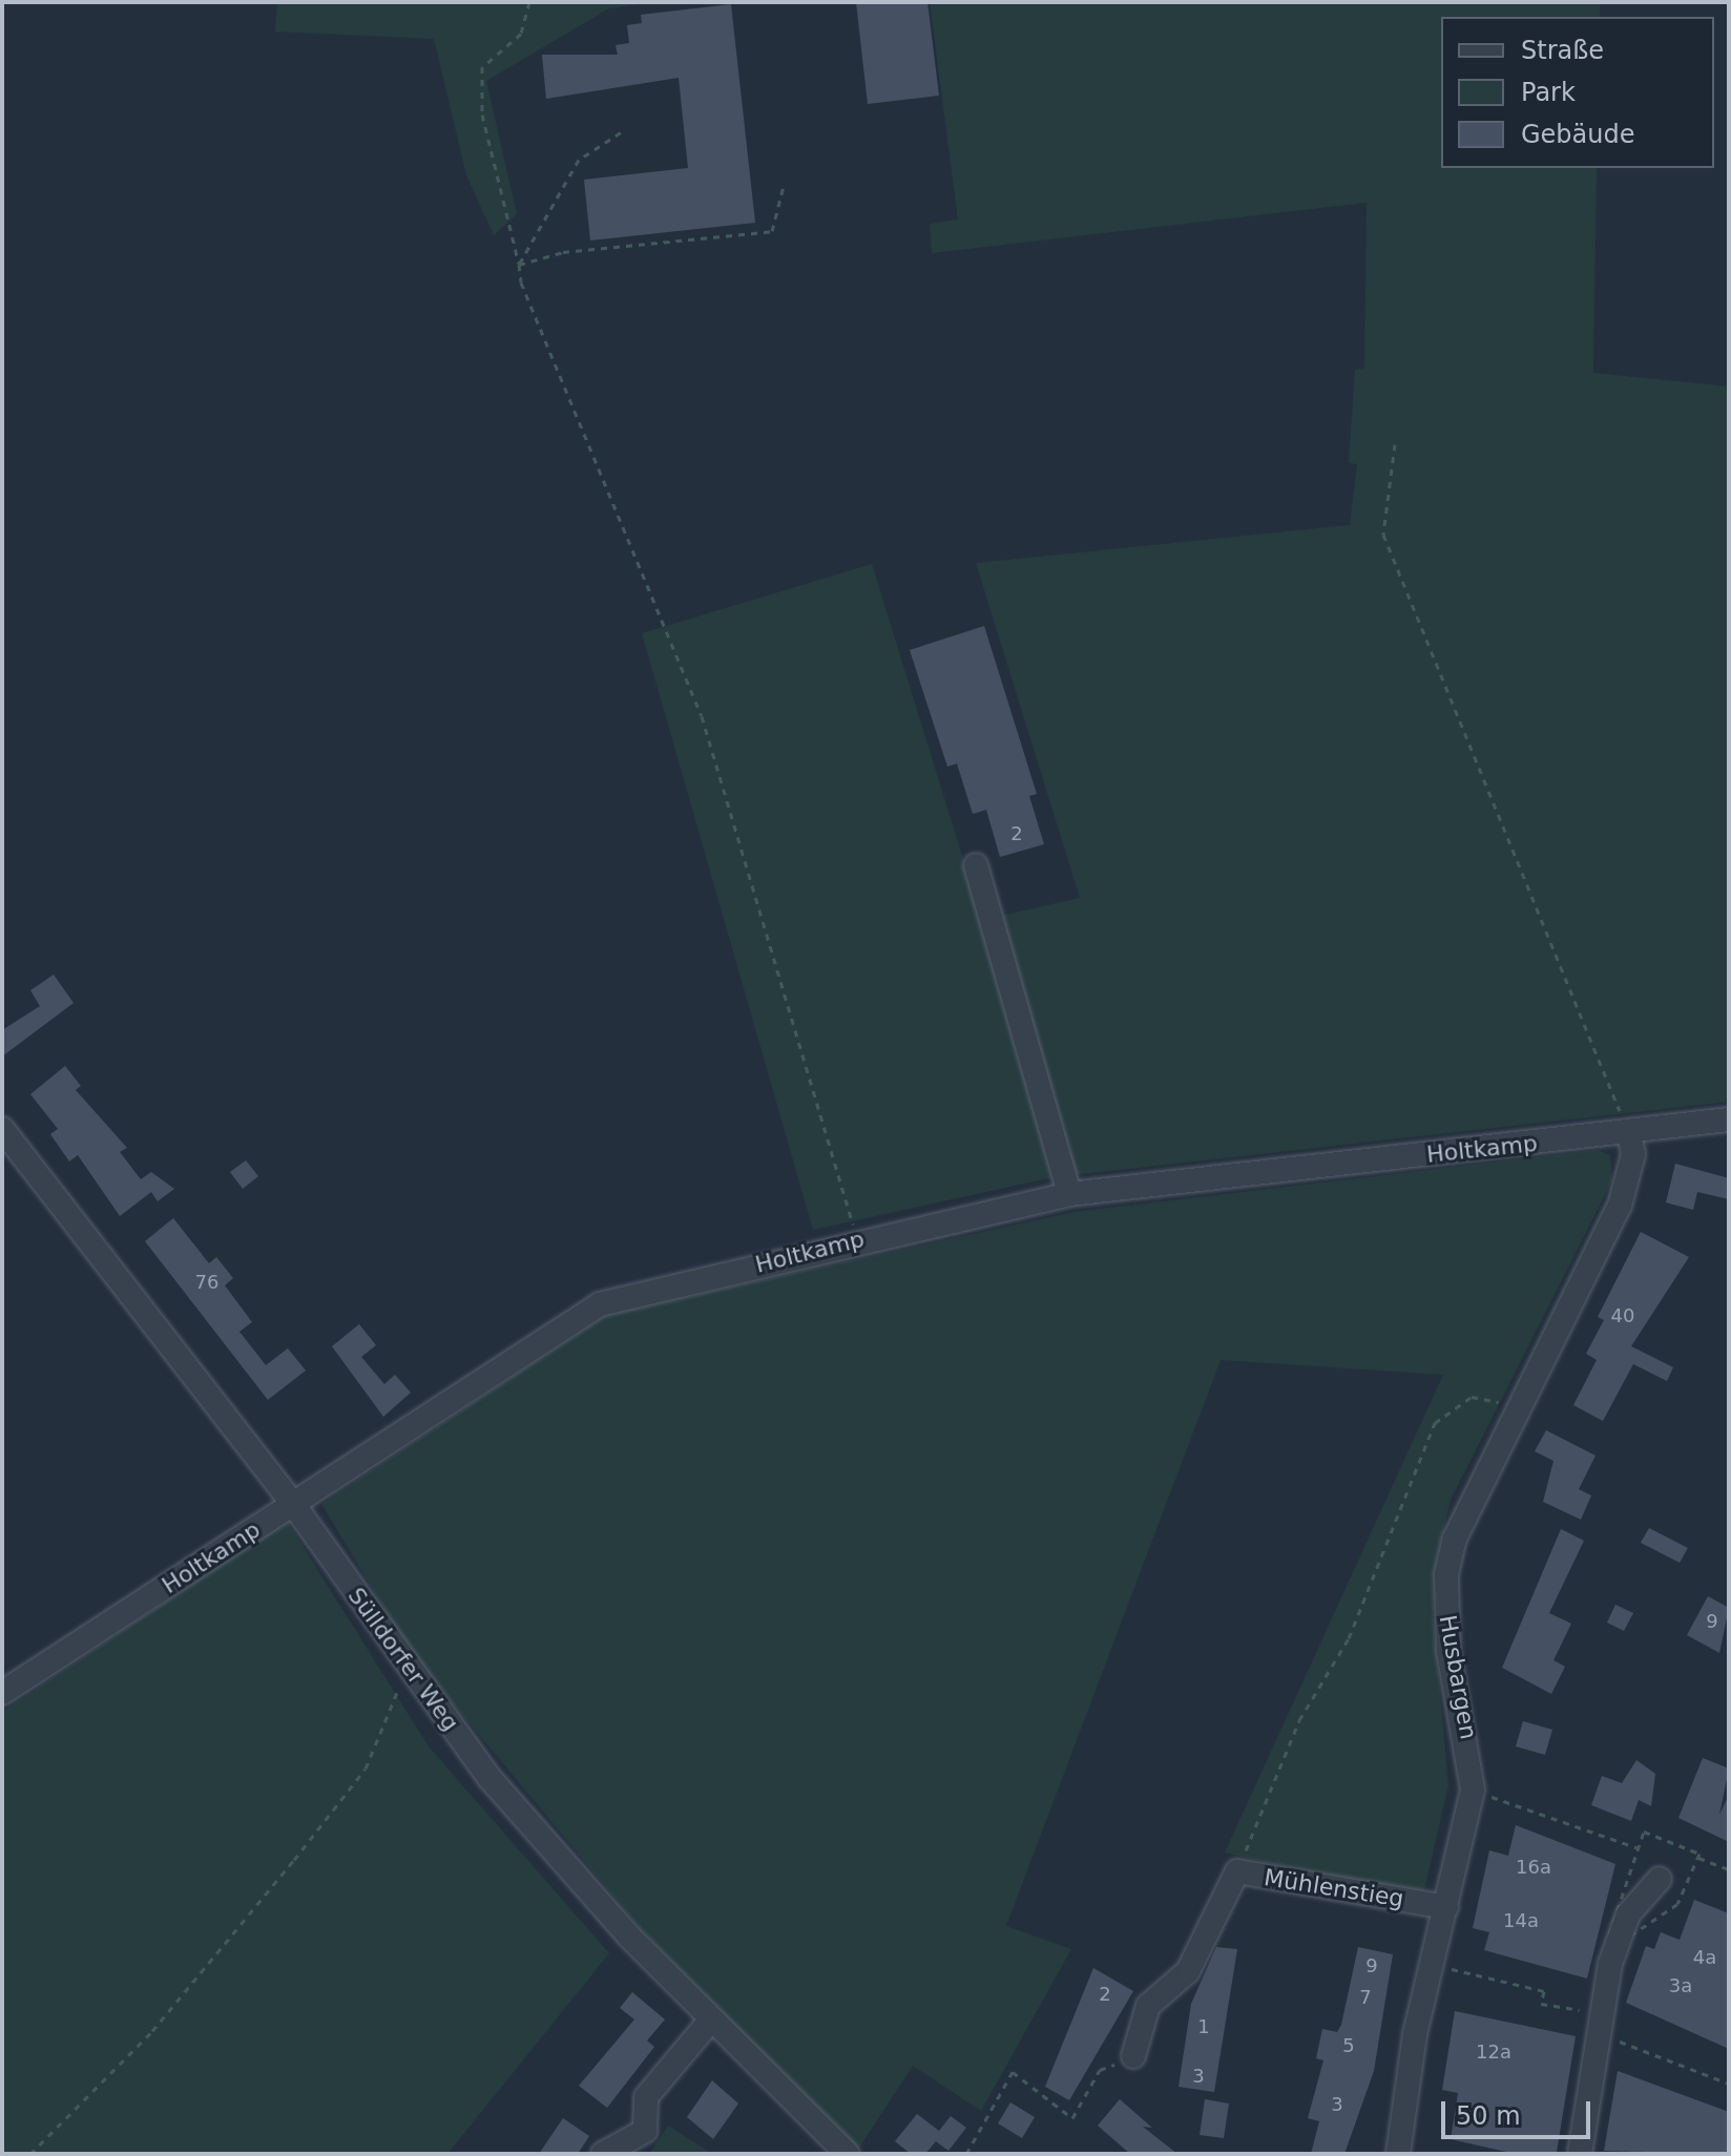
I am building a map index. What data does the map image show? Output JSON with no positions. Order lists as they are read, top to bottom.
{
  "streets": {
    "street": [
      "Holtkamp",
      "Sülldorfer Weg",
      "Husbargen",
      "Mühlenstieg"
    ]
  },
  "crossings": [
    ["Holtkamp", "Sülldorfer Weg"],
    ["Holtkamp", "Husbargen"],
    ["Husbargen", "Mühlenstieg"]
  ],
  "house_numbers": [
    "2",
    "76",
    "40",
    "9",
    "16a",
    "14a",
    "4a",
    "9",
    "3a",
    "2",
    "7",
    "1",
    "5",
    "12a",
    "3",
    "3"
  ],
  "legend": ["Straße", "Park", "Gebäude"],
  "scale_bar": "50 m"
}
